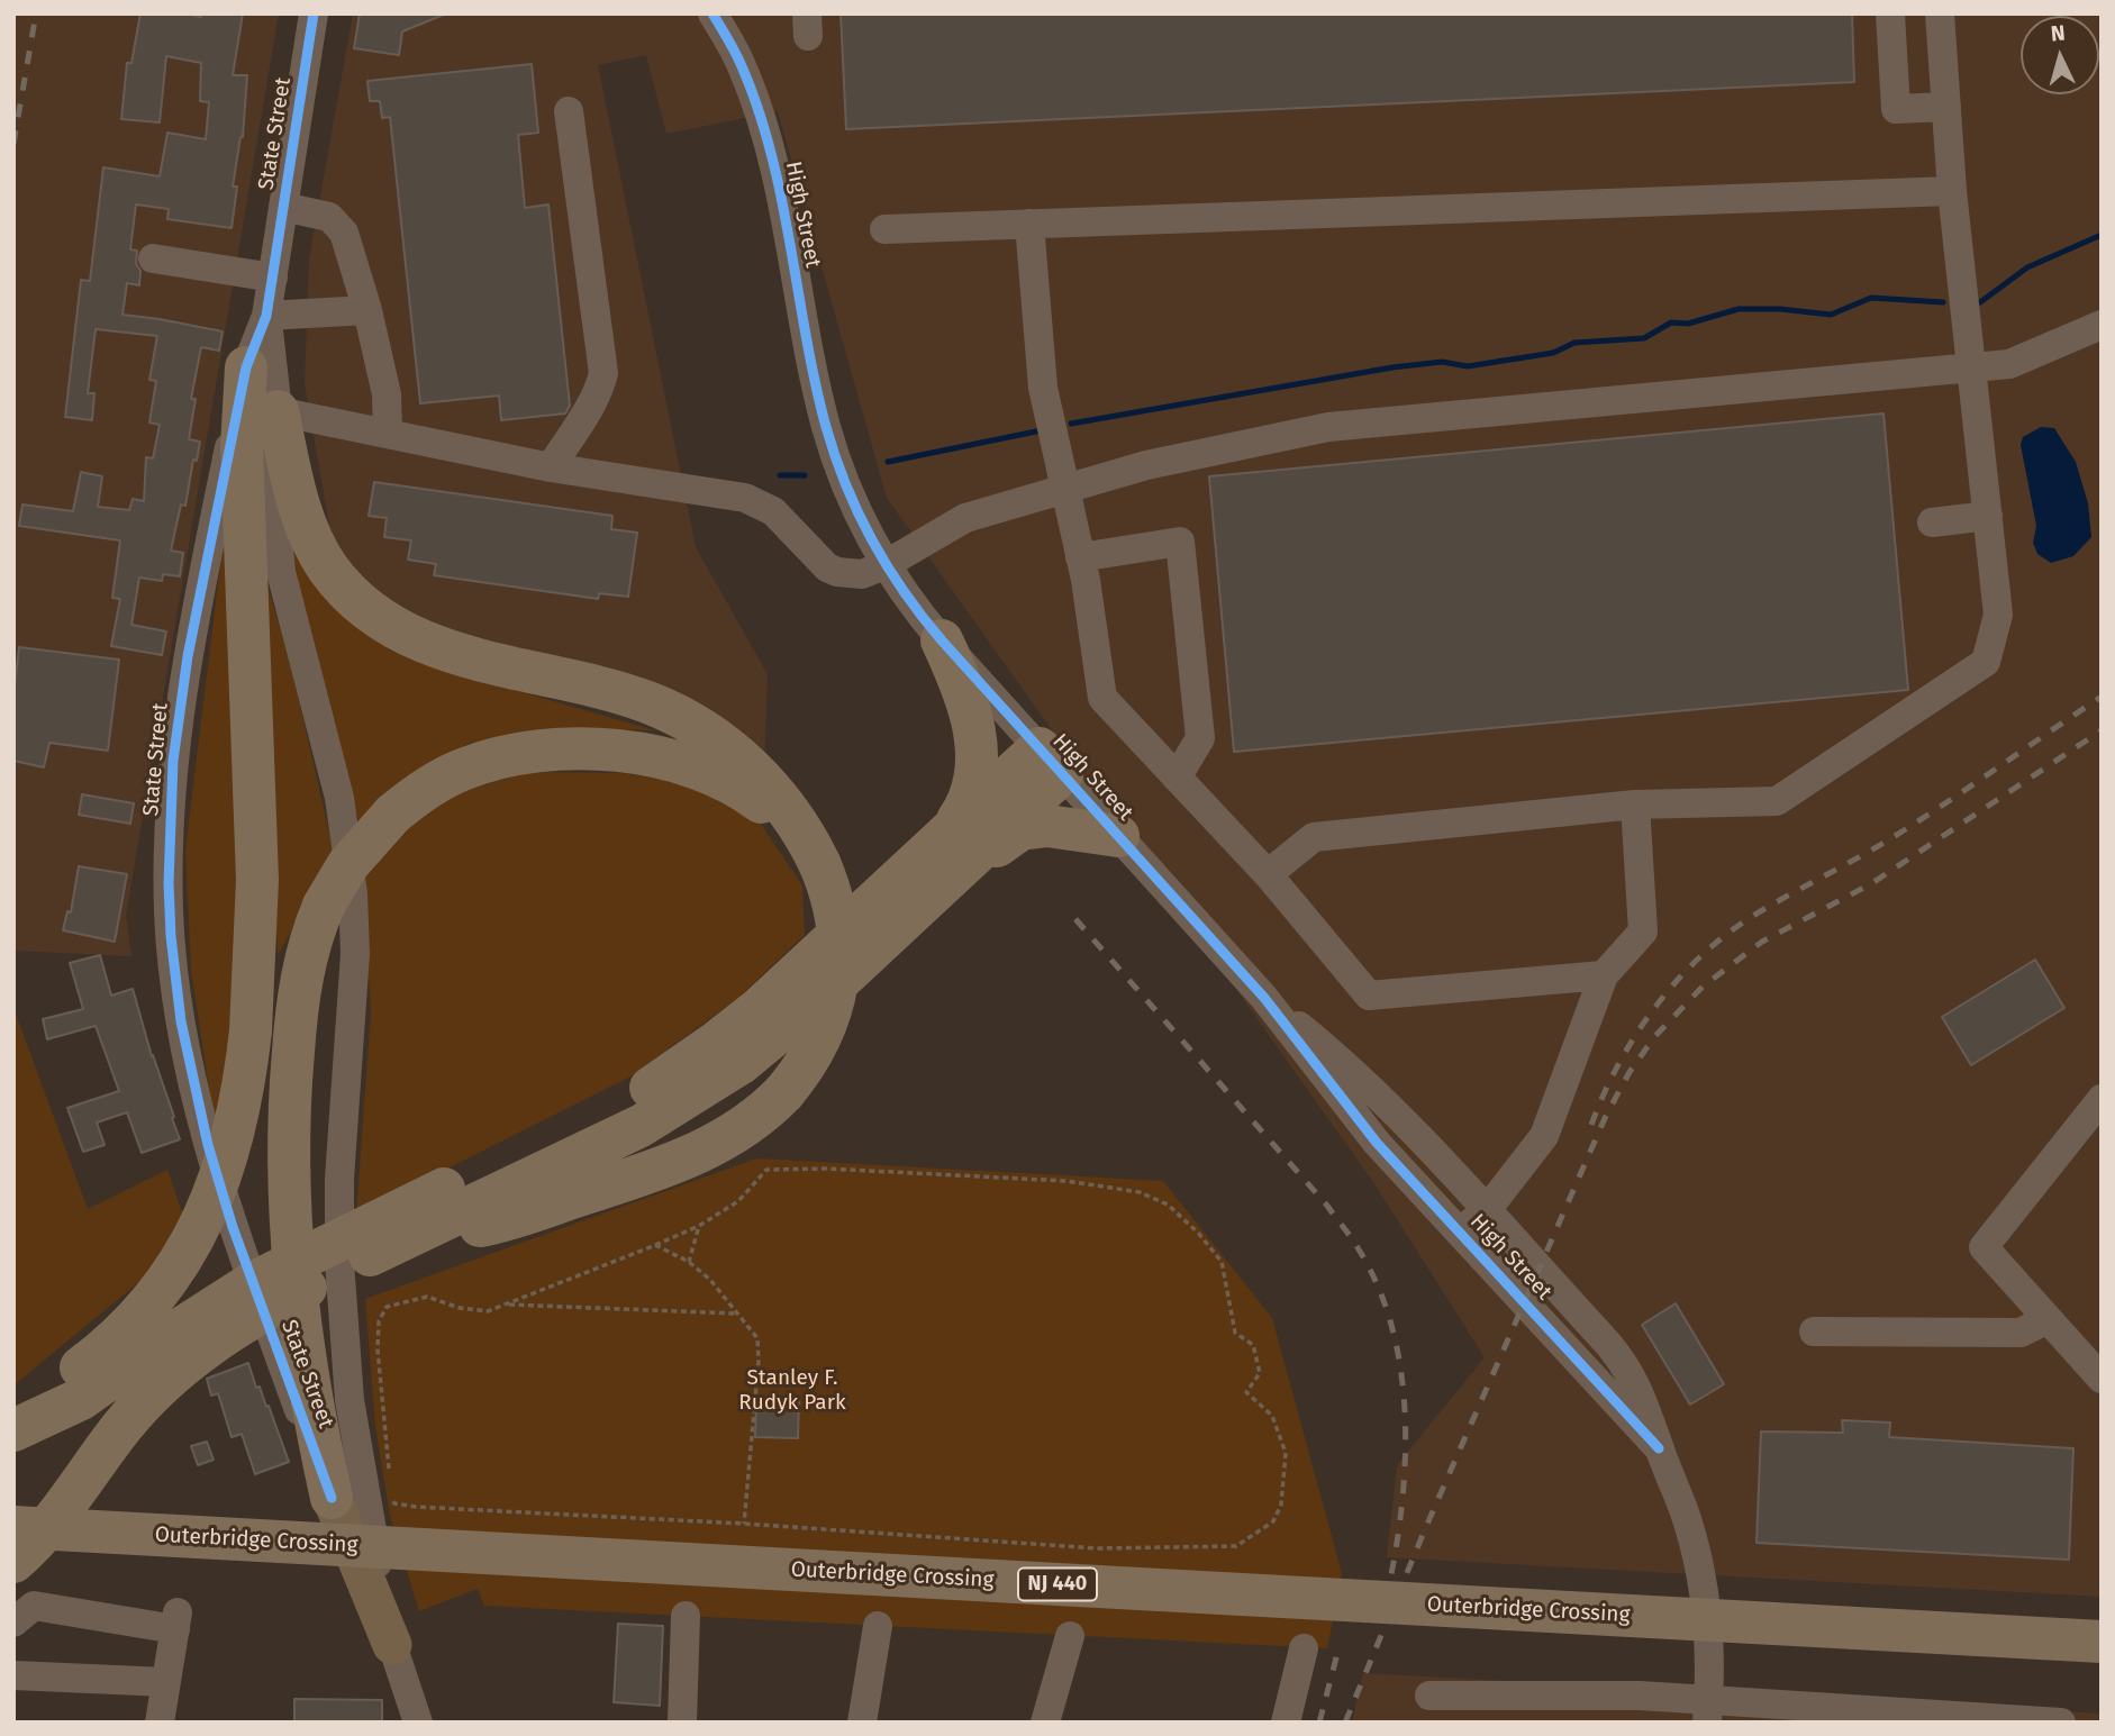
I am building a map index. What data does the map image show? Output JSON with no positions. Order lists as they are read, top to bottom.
{
  "streets": {
    "highway": ["Outerbridge Crossing", "NJ 440"],
    "main road": ["State Street"],
    "street": ["High Street"]
  },
  "parks": ["Stanley F. Rudyk Park"],
  "north": "top"
}
